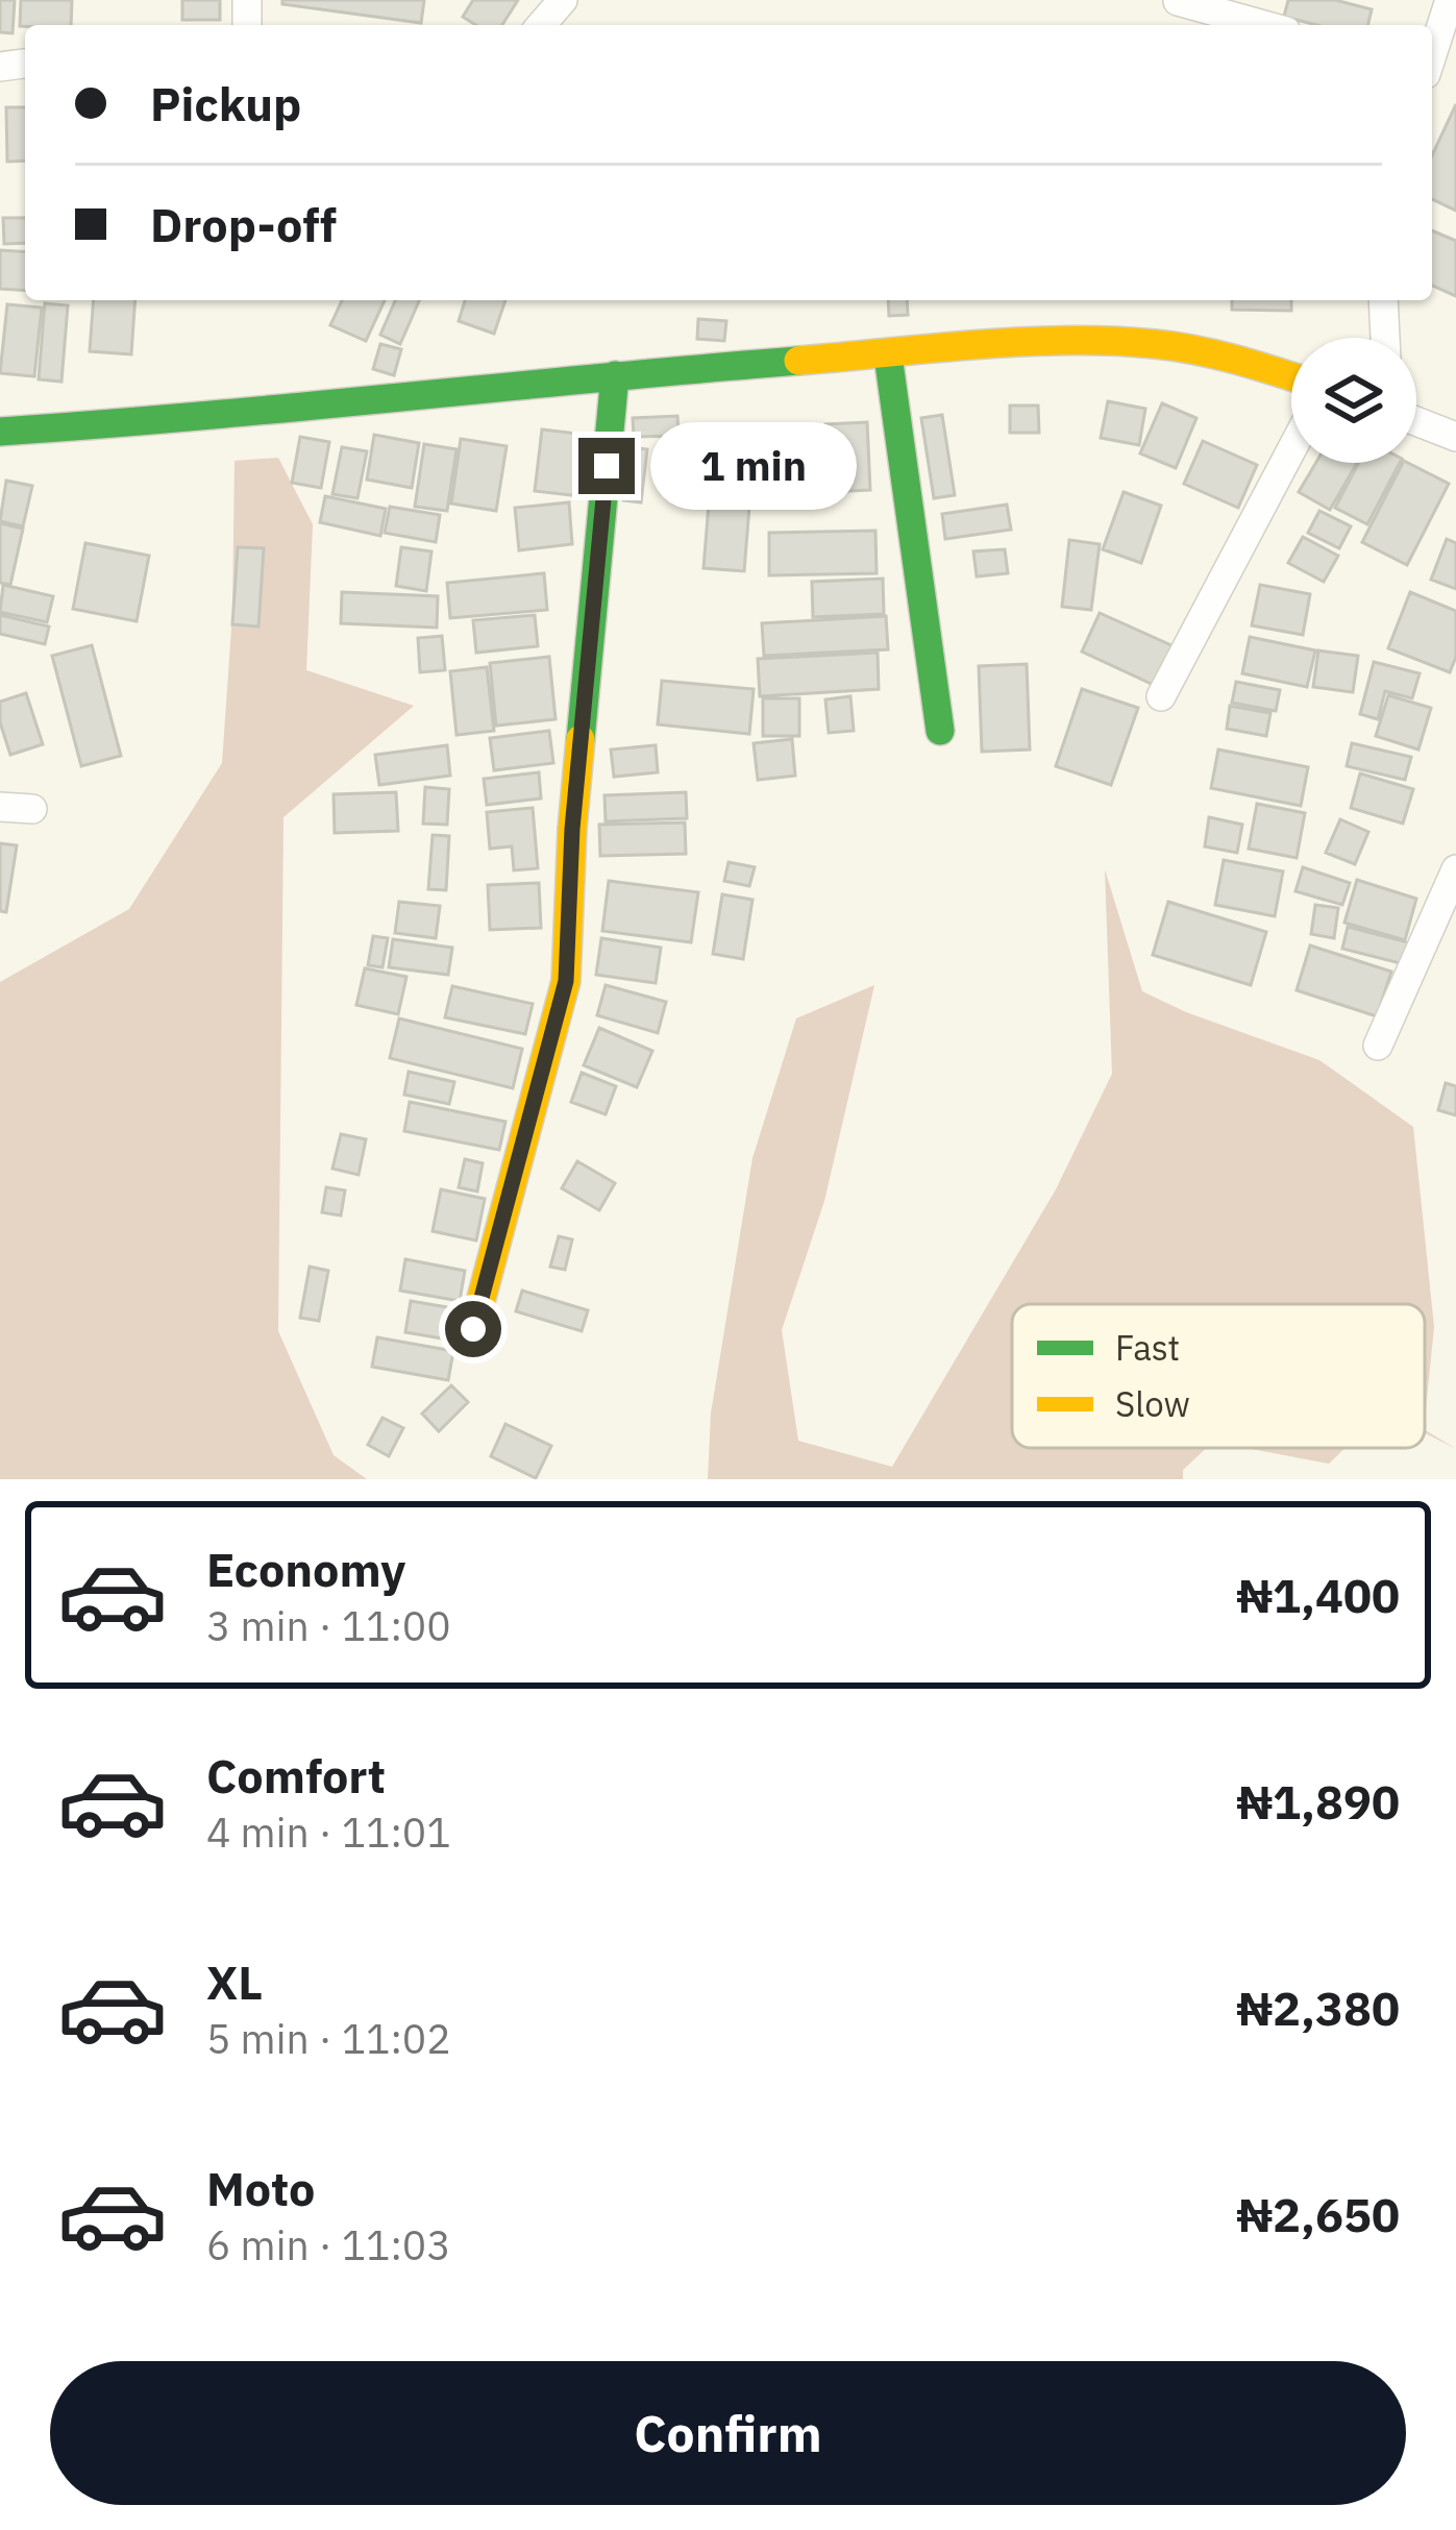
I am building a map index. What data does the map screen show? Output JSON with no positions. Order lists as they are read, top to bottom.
{
  "legend": ["Fast", "Slow"],
  "page": {
    "banner": ["Pickup", "Drop-off"],
    "bubble": "1 min",
    "list": [
      {
        "name": "Economy",
        "note": "3 min · 11:00",
        "value": "₦1,400"
      },
      {
        "name": "Comfort",
        "note": "4 min · 11:01",
        "value": "₦1,890"
      },
      {
        "name": "XL",
        "note": "5 min · 11:02",
        "value": "₦2,380"
      },
      {
        "name": "Moto",
        "note": "6 min · 11:03",
        "value": "₦2,650"
      }
    ],
    "buttons": "Confirm"
  }
}
